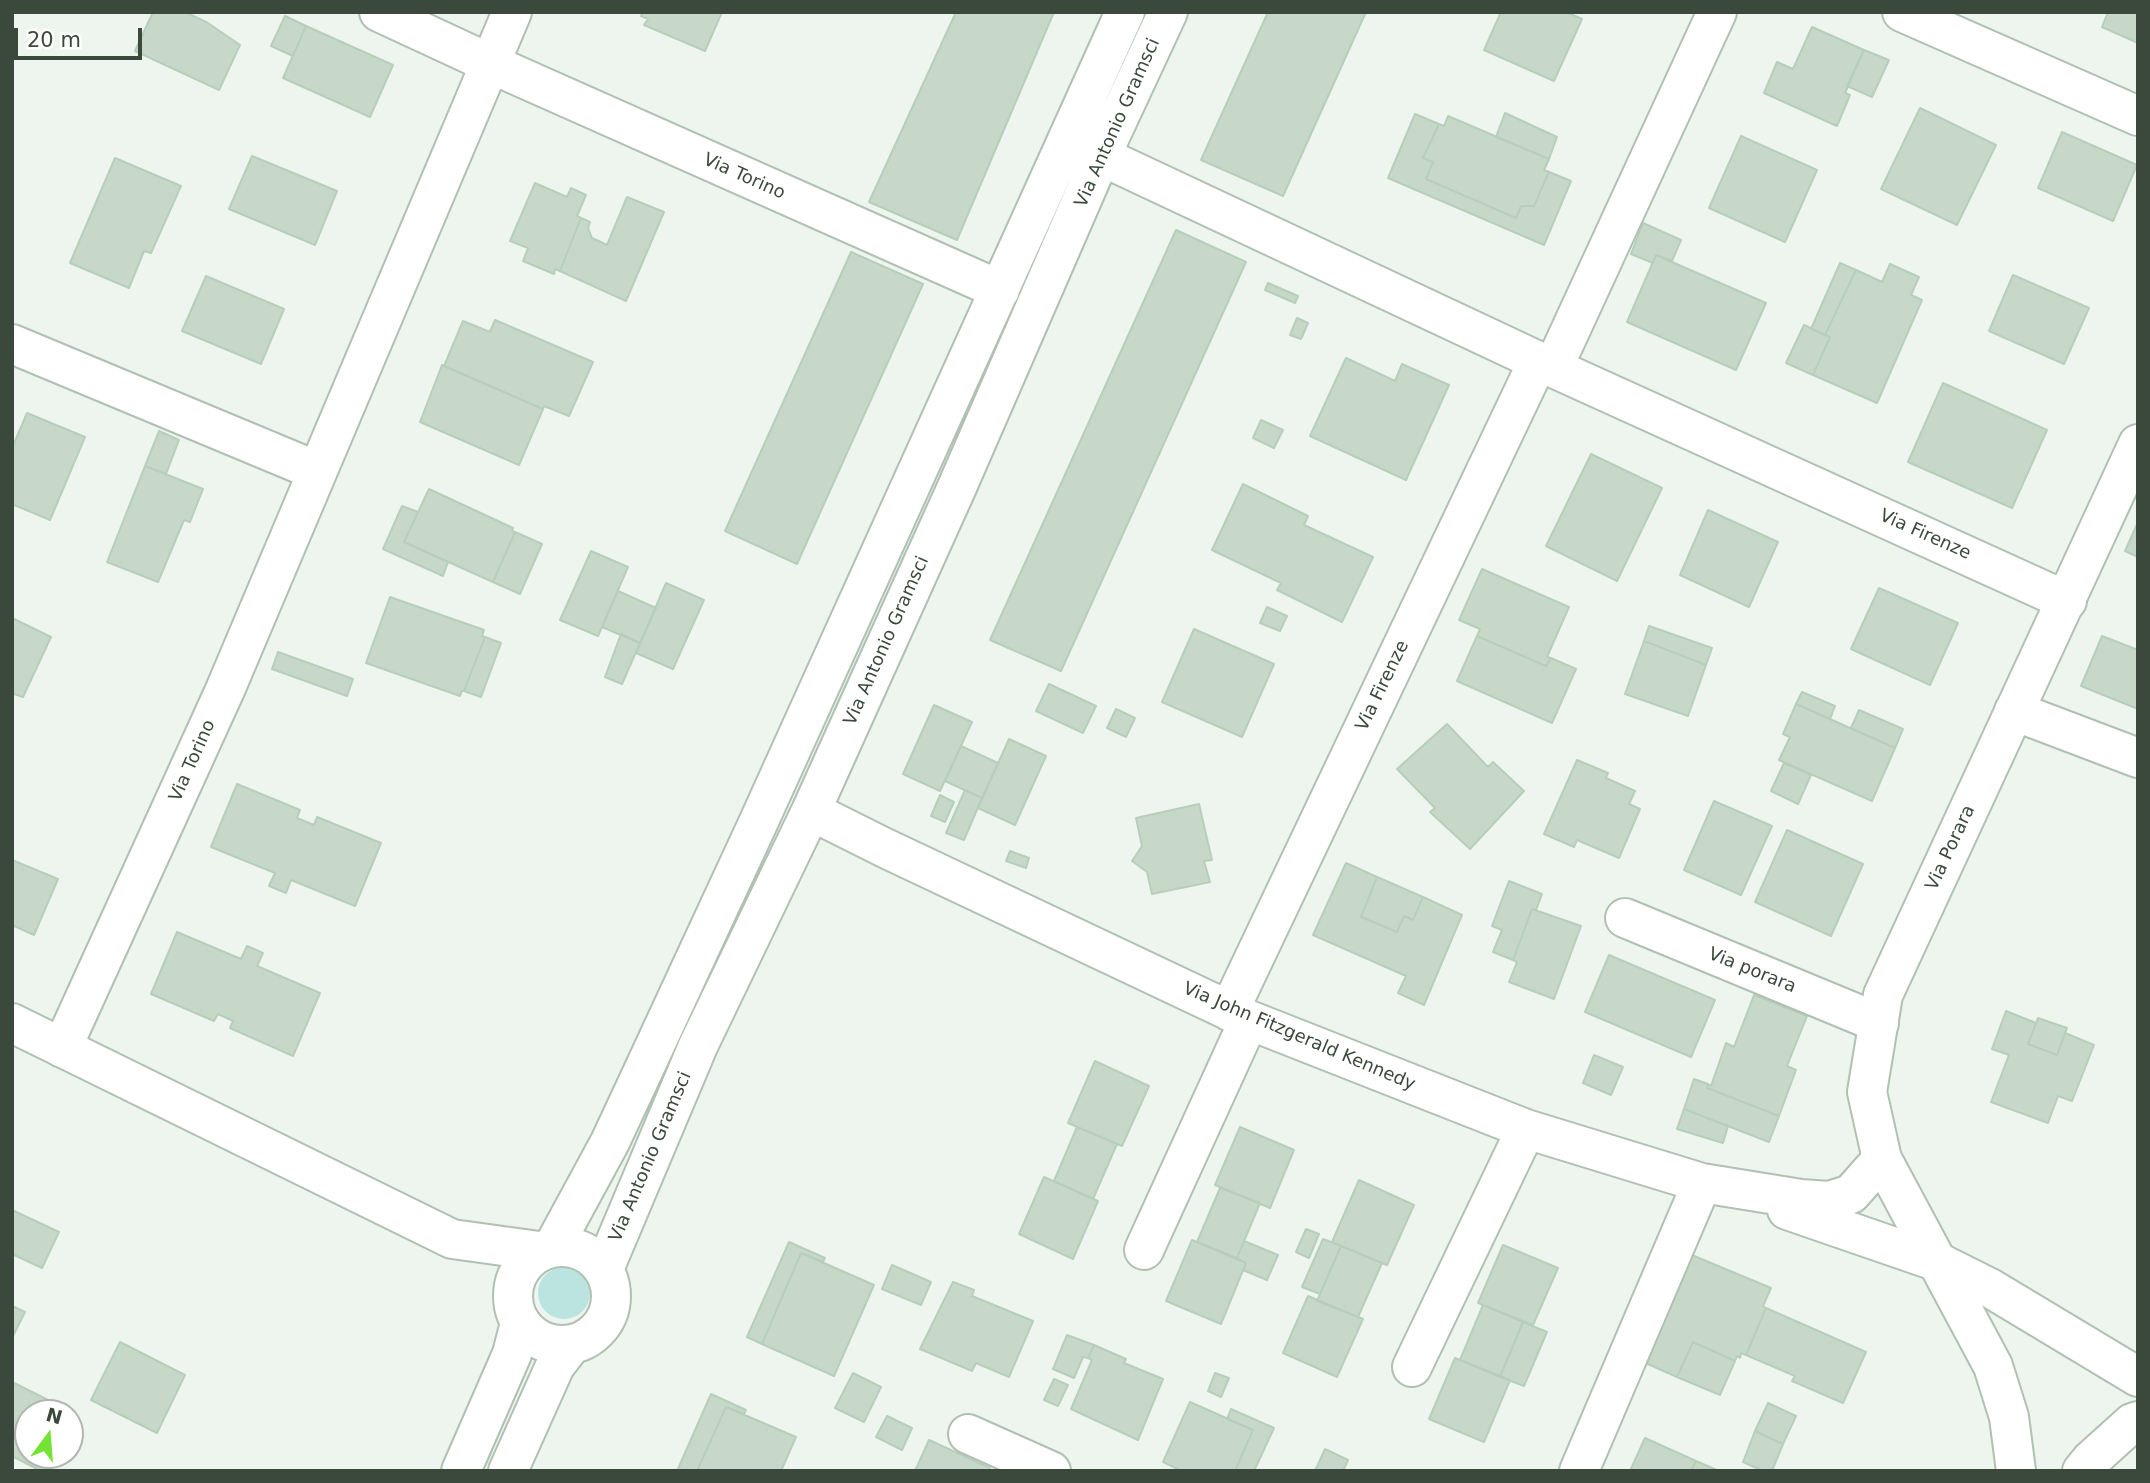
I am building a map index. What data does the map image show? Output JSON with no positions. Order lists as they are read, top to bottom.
{
  "streets": {
    "street": [
      "Via Antonio Gramsci",
      "Via Torino",
      "Via Firenze",
      "Via Porara",
      "Via porara",
      "Via John Fitzgerald Kennedy"
    ]
  },
  "crossings": [
    ["Via Antonio Gramsci", "Via Firenze"],
    ["Via Antonio Gramsci", "Via John Fitzgerald Kennedy"],
    ["Via Firenze", "Via Porara"],
    ["Via Firenze", "Via John Fitzgerald Kennedy"],
    ["Via Porara", "Via porara"],
    ["Via Porara", "Via John Fitzgerald Kennedy"]
  ],
  "scale_bar": "20 m",
  "north": "top"
}
